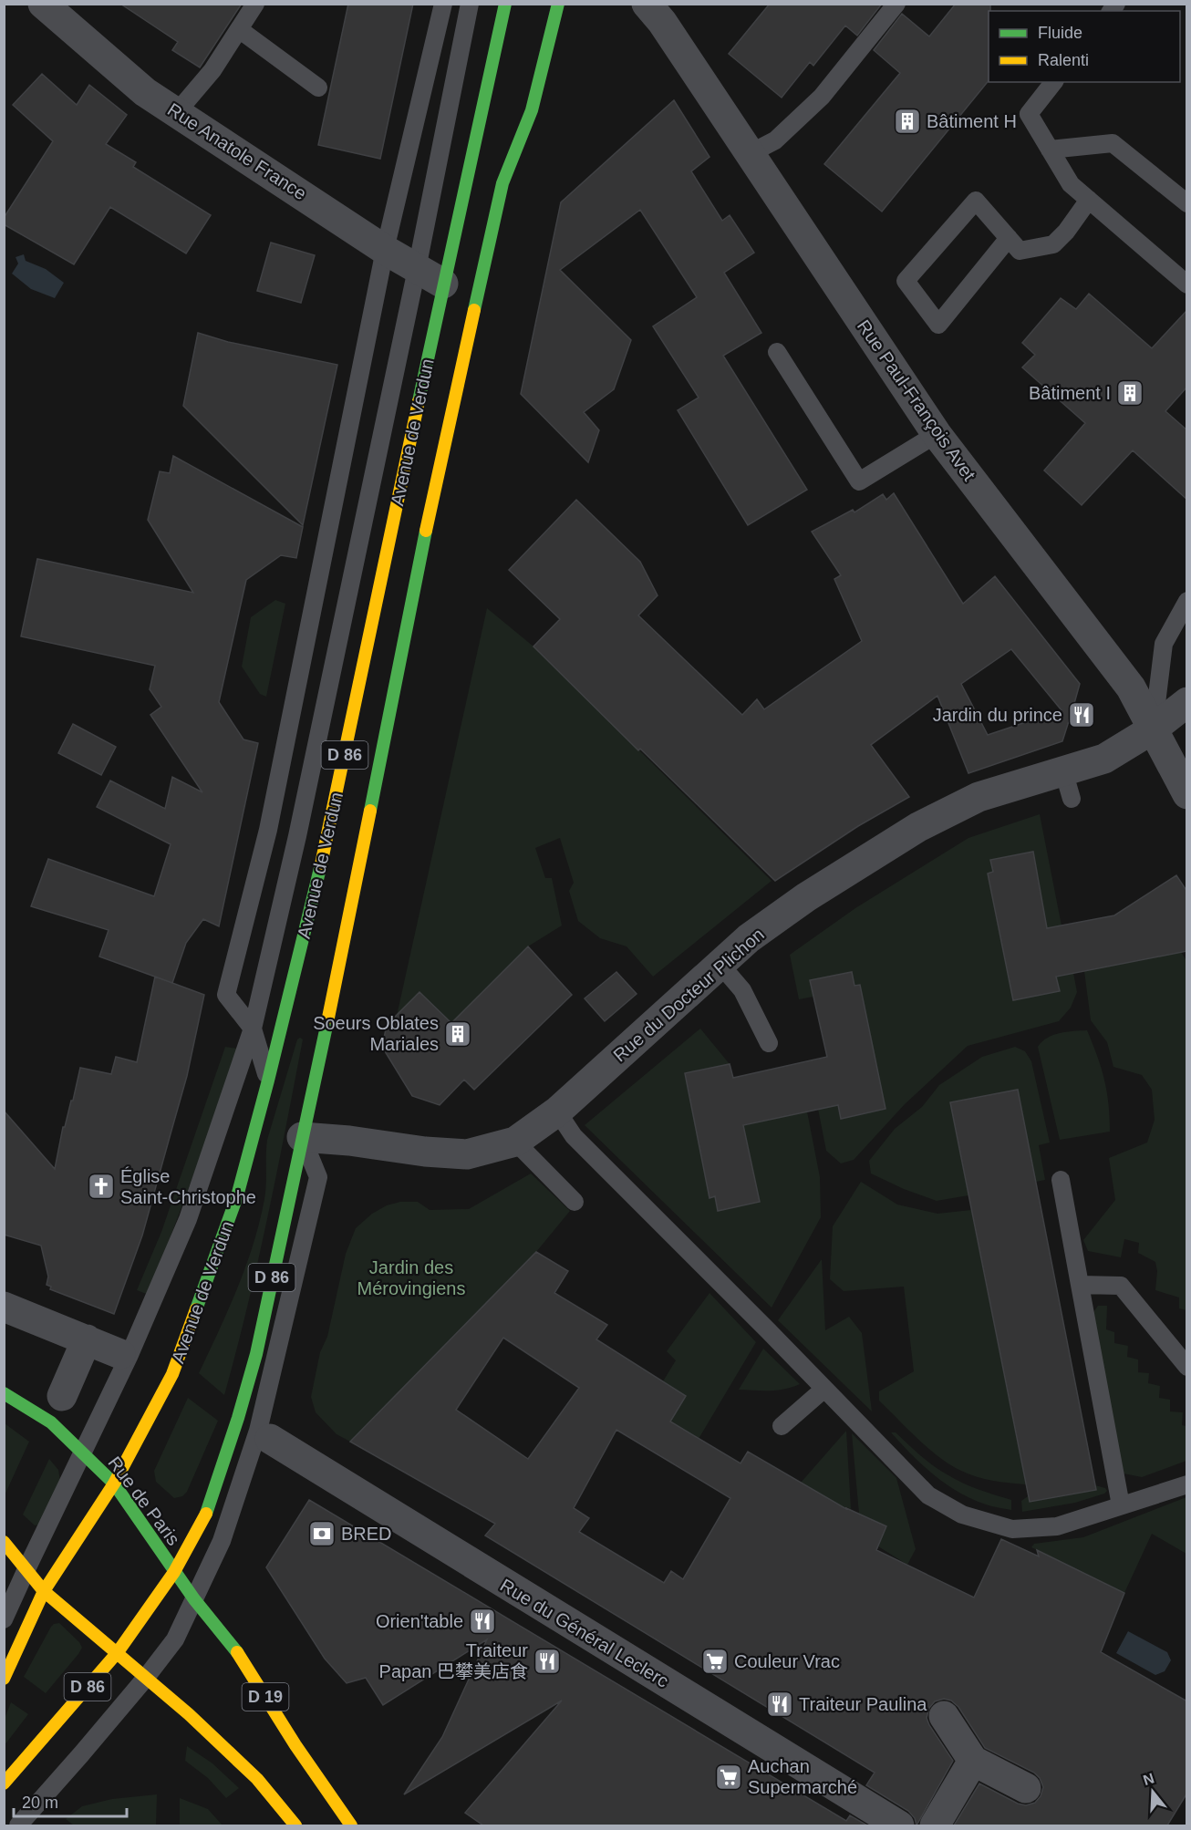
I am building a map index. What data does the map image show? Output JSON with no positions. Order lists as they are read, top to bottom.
{
  "streets": {
    "main road": [
      "Avenue de Verdun",
      "D 86",
      "Rue de Paris",
      "D 19"
    ],
    "street": [
      "Rue Anatole France",
      "Rue Paul-François Avet",
      "Rue du Docteur Plichon",
      "Rue du Général Leclerc"
    ]
  },
  "crossings": [
    ["Rue Anatole France", "Avenue de Verdun"],
    ["Rue Paul-François Avet", "Rue du Docteur Plichon"],
    ["Avenue de Verdun", "D 86"],
    ["Avenue de Verdun", "Rue du Docteur Plichon"],
    ["Avenue de Verdun", "Rue de Paris"],
    ["Avenue de Verdun", "D 19"],
    ["Rue de Paris", "D 19"]
  ],
  "parks": ["Jardin des Mérovingiens"],
  "places": {
    "building": ["Bâtiment H", "Bâtiment I", "Soeurs Oblates Mariales"],
    "restaurant": [
      "Jardin du prince",
      "Orien'table",
      "Traiteur Papan 巴攀美店食",
      "Traiteur Paulina"
    ],
    "church": ["Église Saint-Christophe"],
    "bank": ["BRED"],
    "supermarket": ["Couleur Vrac", "Auchan Supermarché"]
  },
  "legend": ["Fluide", "Ralenti"],
  "scale_bar": "20 m",
  "north": "top"
}
